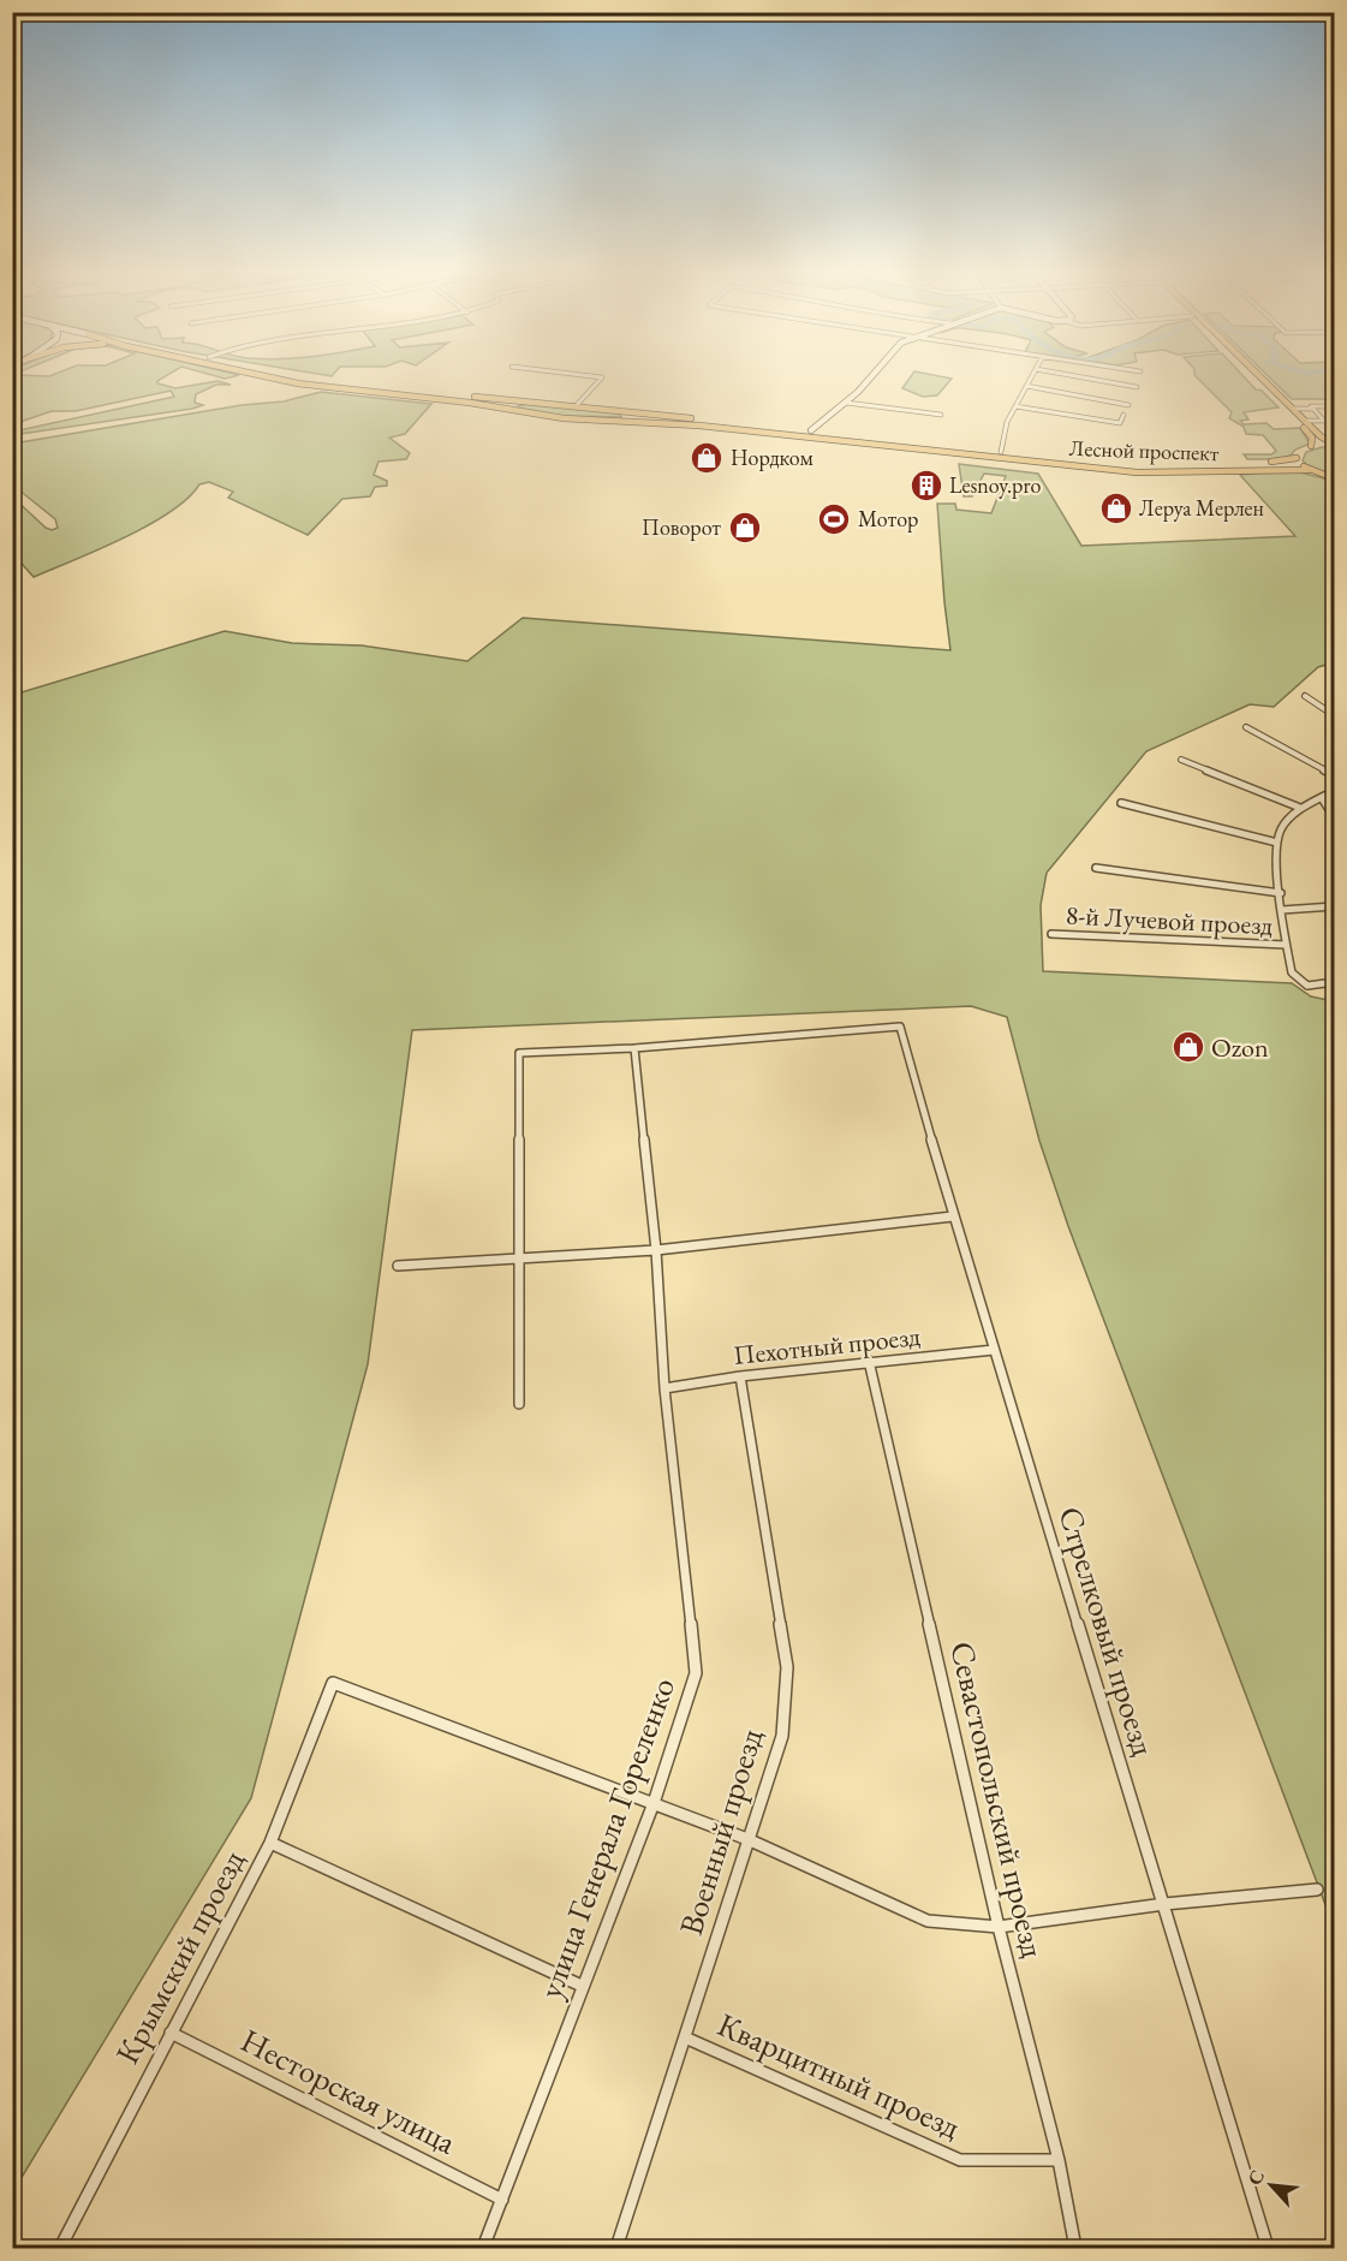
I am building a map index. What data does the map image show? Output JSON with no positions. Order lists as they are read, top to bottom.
{
  "streets": {
    "main road": ["Лесной проспект"],
    "street": [
      "8-й Лучевой проезд",
      "Пехотный проезд",
      "Стрелковый проезд",
      "Севастопольский проезд",
      "Военный проезд",
      "улица Генерала Гореленко",
      "Крымский проезд",
      "Кварцитный проезд",
      "Несторская улица"
    ]
  },
  "crossings": [
    ["Пехотный проезд", "Стрелковый проезд"],
    ["Пехотный проезд", "Севастопольский проезд"],
    ["Пехотный проезд", "Военный проезд"],
    ["Пехотный проезд", "улица Генерала Гореленко"],
    ["Стрелковый проезд", "улица Генерала Гореленко"],
    ["Севастопольский проезд", "Кварцитный проезд"],
    ["Военный проезд", "Кварцитный проезд"],
    ["улица Генерала Гореленко", "Крымский проезд"],
    ["улица Генерала Гореленко", "Несторская улица"],
    ["Крымский проезд", "Несторская улица"]
  ],
  "places": {
    "shop": [
      "Нордком",
      "Леруа Мерлен",
      "Поворот",
      "Ozon"
    ],
    "building": ["Lesnoy.pro"],
    "sports": ["Мотор"]
  },
  "north": "top left"
}
